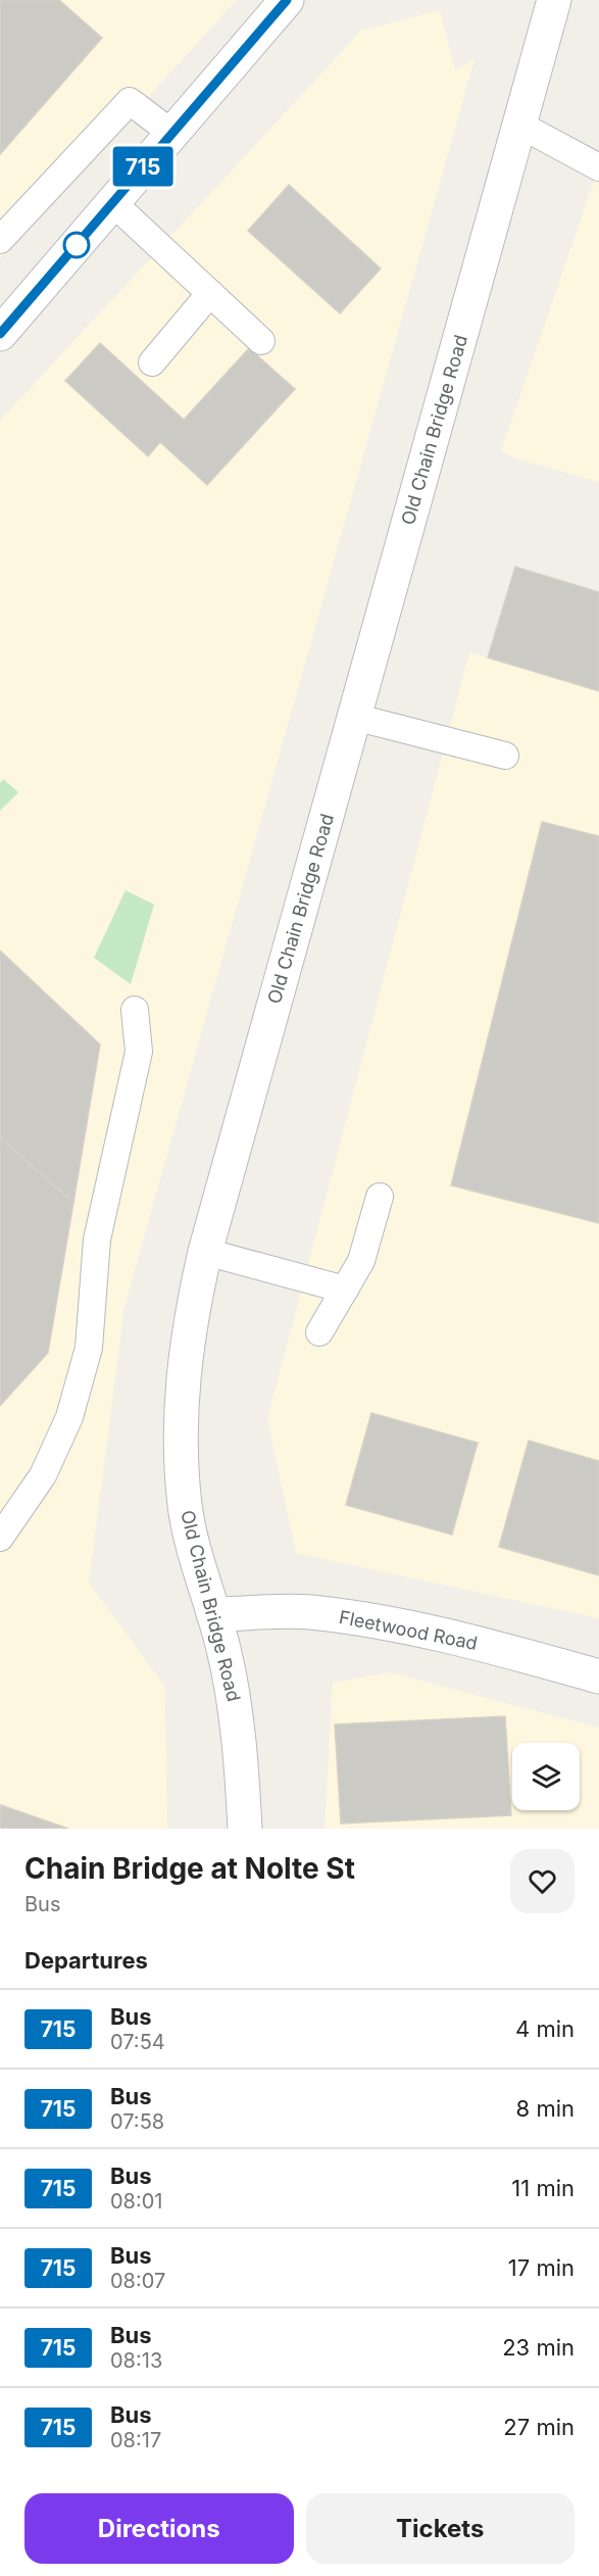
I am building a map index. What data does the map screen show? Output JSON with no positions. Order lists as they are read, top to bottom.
{
  "streets": {
    "main road": ["Old Chain Bridge Road", "Fleetwood Road"]
  },
  "crossings": [
    ["Old Chain Bridge Road", "Fleetwood Road"]
  ],
  "lines": ["bus line 715"],
  "page": {
    "on_map": "715",
    "heading": [
      ["Chain Bridge at Nolte St", "Bus"],
      "Departures"
    ],
    "list": [
      {
        "mark": "715",
        "name": "Bus",
        "note": "07:54",
        "value": "4 min"
      },
      {
        "mark": "715",
        "name": "Bus",
        "note": "07:58",
        "value": "8 min"
      },
      {
        "mark": "715",
        "name": "Bus",
        "note": "08:01",
        "value": "11 min"
      },
      {
        "mark": "715",
        "name": "Bus",
        "note": "08:07",
        "value": "17 min"
      },
      {
        "mark": "715",
        "name": "Bus",
        "note": "08:13",
        "value": "23 min"
      },
      {
        "mark": "715",
        "name": "Bus",
        "note": "08:17",
        "value": "27 min"
      }
    ],
    "buttons": ["Directions", "Tickets"]
  }
}
